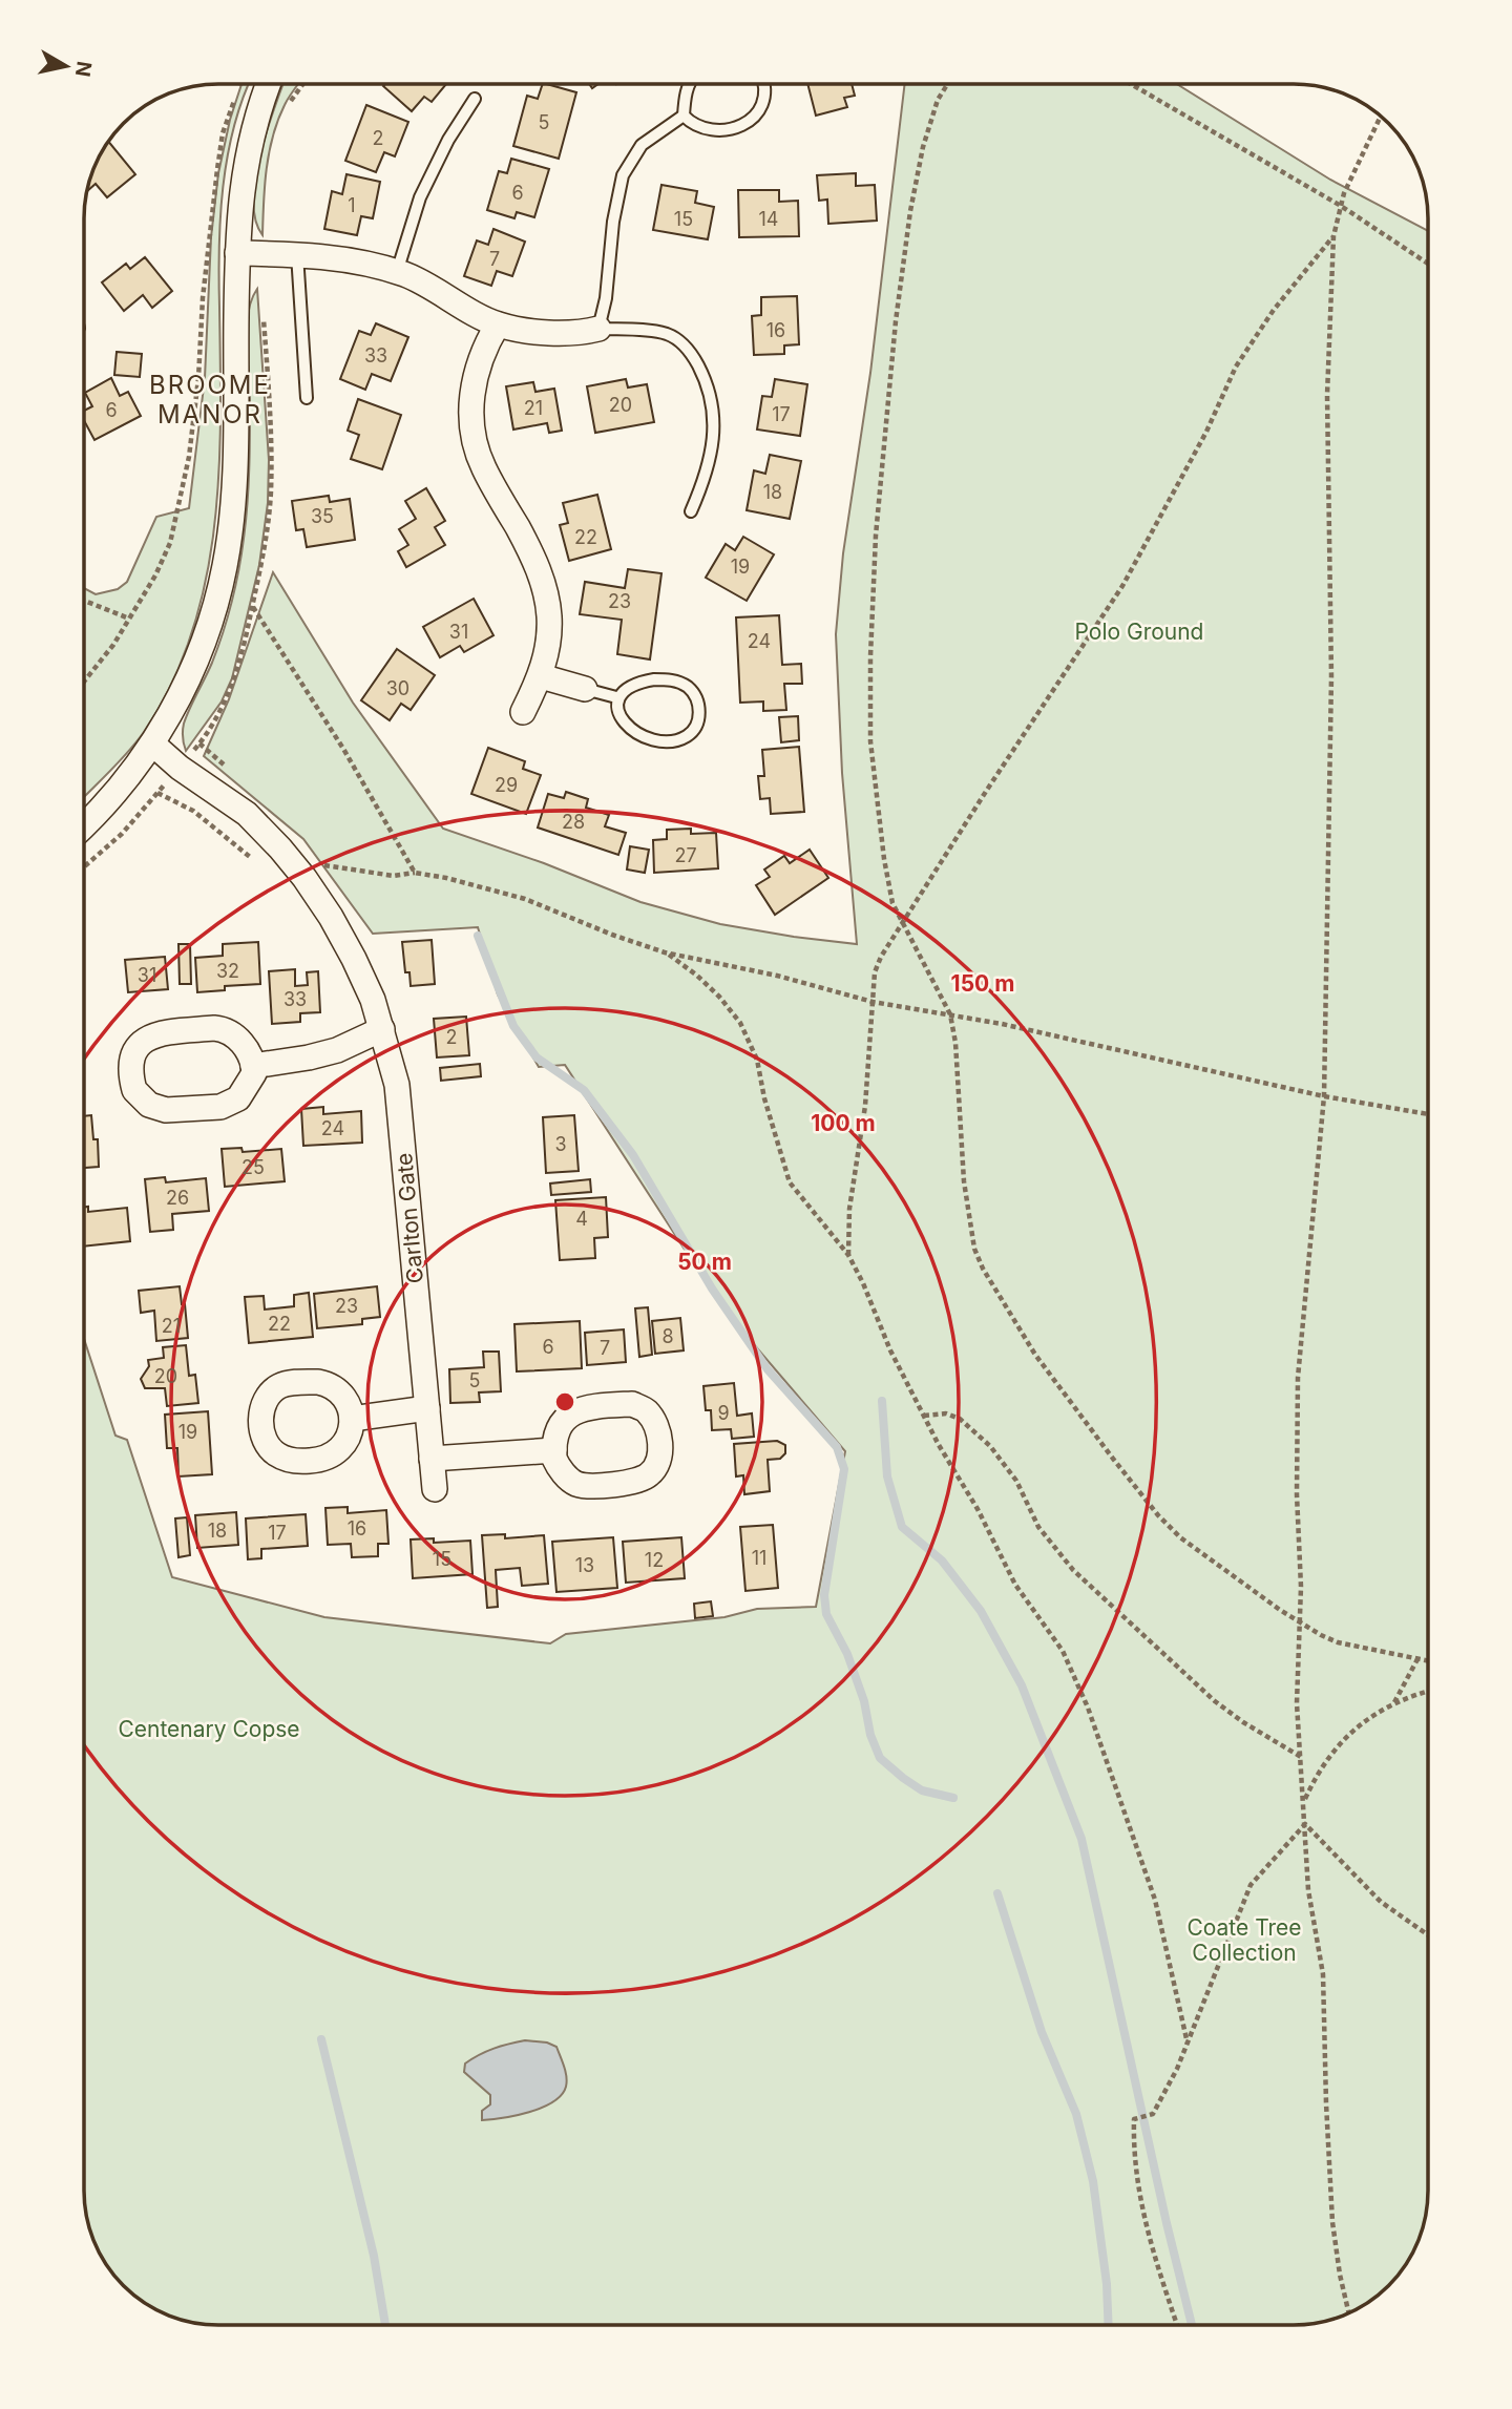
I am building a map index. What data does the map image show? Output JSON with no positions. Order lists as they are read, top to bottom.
{
  "streets": {
    "street": ["Carlton Gate"]
  },
  "districts": ["BROOME MANOR"],
  "parks": ["Polo Ground", "Centenary Copse", "Coate Tree Collection"],
  "house_numbers": [
    "5",
    "2",
    "6",
    "1",
    "15",
    "14",
    "7",
    "16",
    "33",
    "20",
    "21",
    "6",
    "17",
    "18",
    "35",
    "22",
    "19",
    "23",
    "31",
    "24",
    "30",
    "29",
    "28",
    "27",
    "32",
    "31",
    "33",
    "2",
    "24",
    "3",
    "25",
    "26",
    "4",
    "23",
    "22",
    "21",
    "8",
    "6",
    "7",
    "20",
    "5",
    "9",
    "19",
    "16",
    "18",
    "17",
    "11",
    "15",
    "12",
    "13"
  ],
  "north": "right",
  "rings": ["150 m", "100 m", "50 m"]
}
